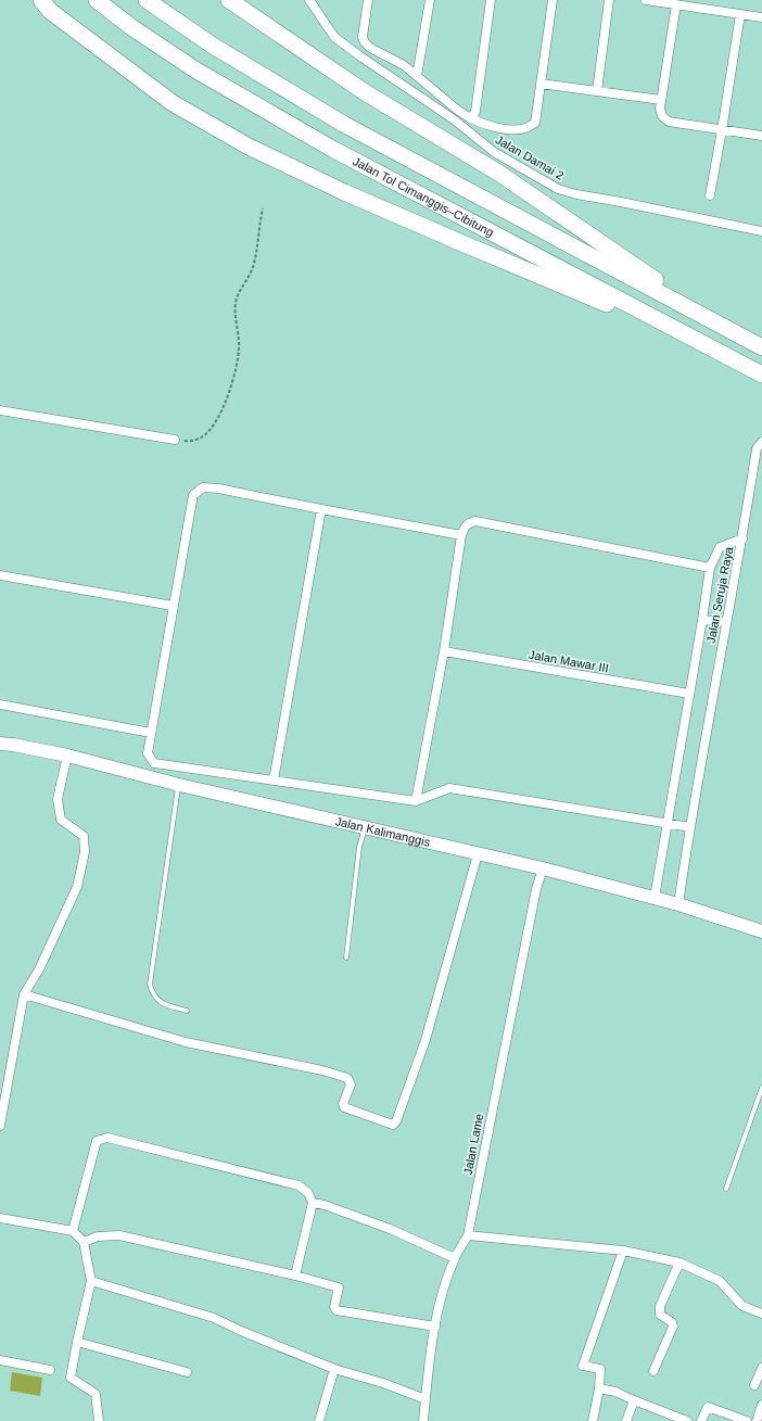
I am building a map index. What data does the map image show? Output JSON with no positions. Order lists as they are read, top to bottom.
{
  "streets": {
    "highway": ["Jalan Tol Cimanggis–Cibitung"],
    "main road": ["Jalan Kalimanggis"],
    "street": [
      "Jalan Damai 2",
      "Jalan Seruja Raya",
      "Jalan Mawar III",
      "Jalan Lame"
    ]
  },
  "crossings": [
    ["Jalan Seruja Raya", "Jalan Mawar III"],
    ["Jalan Seruja Raya", "Jalan Kalimanggis"],
    ["Jalan Kalimanggis", "Jalan Lame"]
  ]
}
